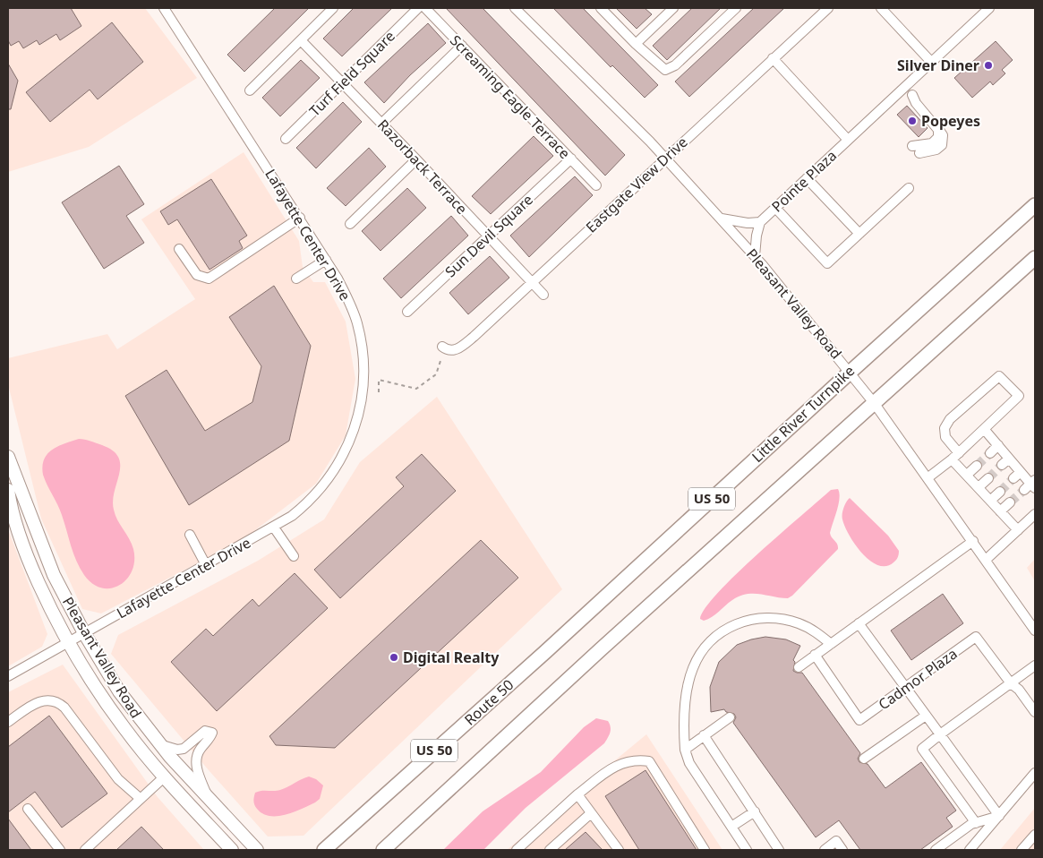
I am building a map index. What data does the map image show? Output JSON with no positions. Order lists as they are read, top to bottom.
{
  "streets": {
    "highway": ["Little River Turnpike", "US 50", "Route 50"],
    "main road": ["Pleasant Valley Road"],
    "street": [
      "Turf Field Square",
      "Screaming Eagle Terrace",
      "Razorback Terrace",
      "Pointe Plaza",
      "Eastgate View Drive",
      "Lafayette Center Drive",
      "Sun Devil Square",
      "Cadmor Plaza"
    ]
  },
  "crossings": [
    ["Turf Field Square", "Razorback Terrace"],
    ["Screaming Eagle Terrace", "Sun Devil Square"],
    ["Razorback Terrace", "Eastgate View Drive"],
    ["Razorback Terrace", "Sun Devil Square"],
    ["Pointe Plaza", "Eastgate View Drive"],
    ["Eastgate View Drive", "Pleasant Valley Road"],
    ["Lafayette Center Drive", "Pleasant Valley Road"],
    ["Pleasant Valley Road", "Little River Turnpike"],
    ["Pleasant Valley Road", "US 50"],
    ["Little River Turnpike", "Route 50"]
  ],
  "places": ["Silver Diner", "Popeyes", "Digital Realty"]
}
